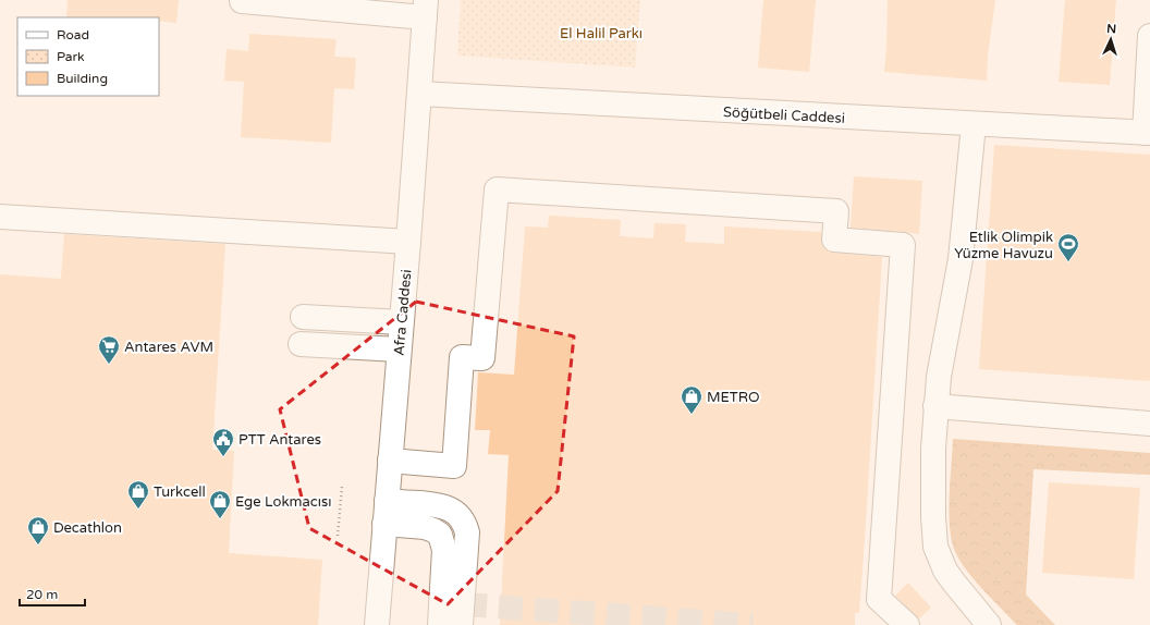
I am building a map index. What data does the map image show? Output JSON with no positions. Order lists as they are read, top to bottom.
{
  "streets": {
    "street": ["Söğütbeli Caddesi", "Afra Caddesi"]
  },
  "crossings": [
    ["Söğütbeli Caddesi", "Afra Caddesi"]
  ],
  "parks": ["El Halil Parkı"],
  "places": {
    "sports": ["Etlik Olimpik Yüzme Havuzu"],
    "supermarket": ["Antares AVM"],
    "shop": [
      "METRO",
      "Turkcell",
      "Ege Lokmacısı",
      "Decathlon"
    ],
    "public building": ["PTT Antares"]
  },
  "legend": ["Road", "Park", "Building"],
  "scale_bar": "20 m",
  "north": "top"
}
